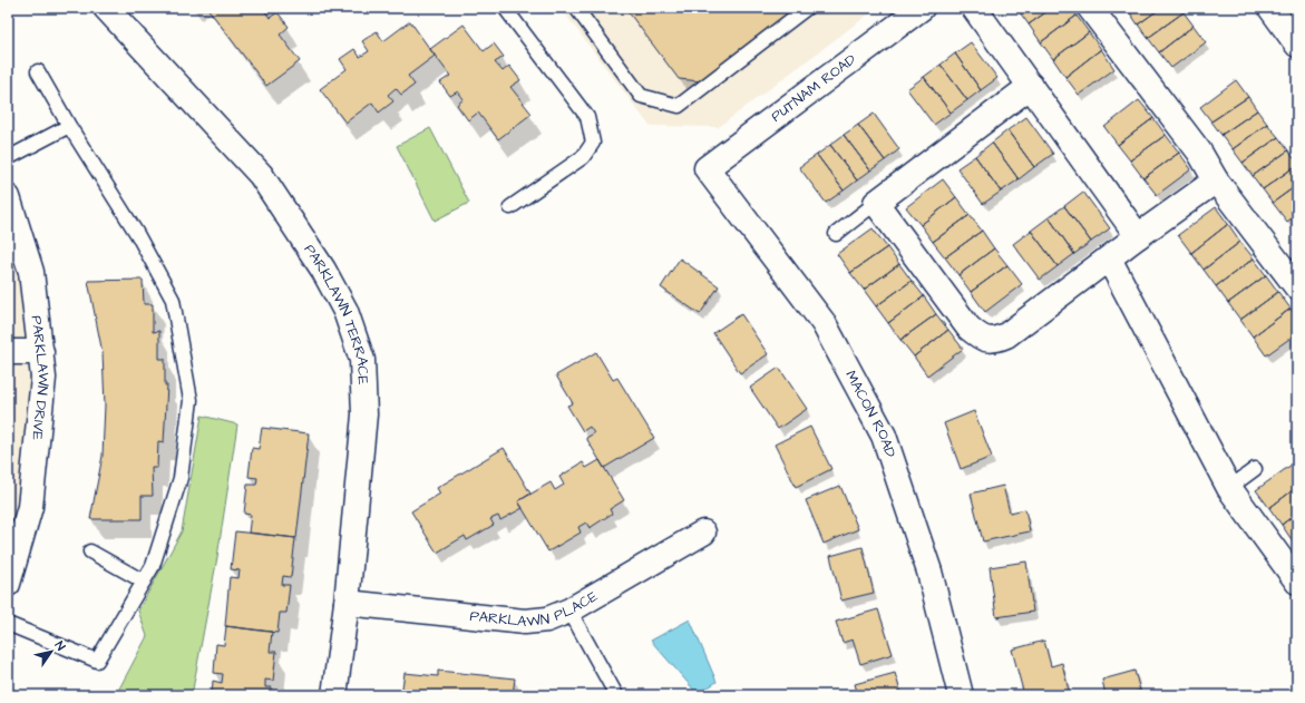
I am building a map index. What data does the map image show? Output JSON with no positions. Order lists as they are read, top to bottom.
{
  "streets": {
    "street": [
      "PUTNAM ROAD",
      "PARKLAWN TERRACE",
      "PARKLAWN DRIVE",
      "MACON ROAD",
      "PARKLAWN PLACE"
    ]
  },
  "crossings": [
    ["PUTNAM ROAD", "MACON ROAD"],
    ["PARKLAWN TERRACE", "PARKLAWN PLACE"]
  ],
  "north": "top right"
}
